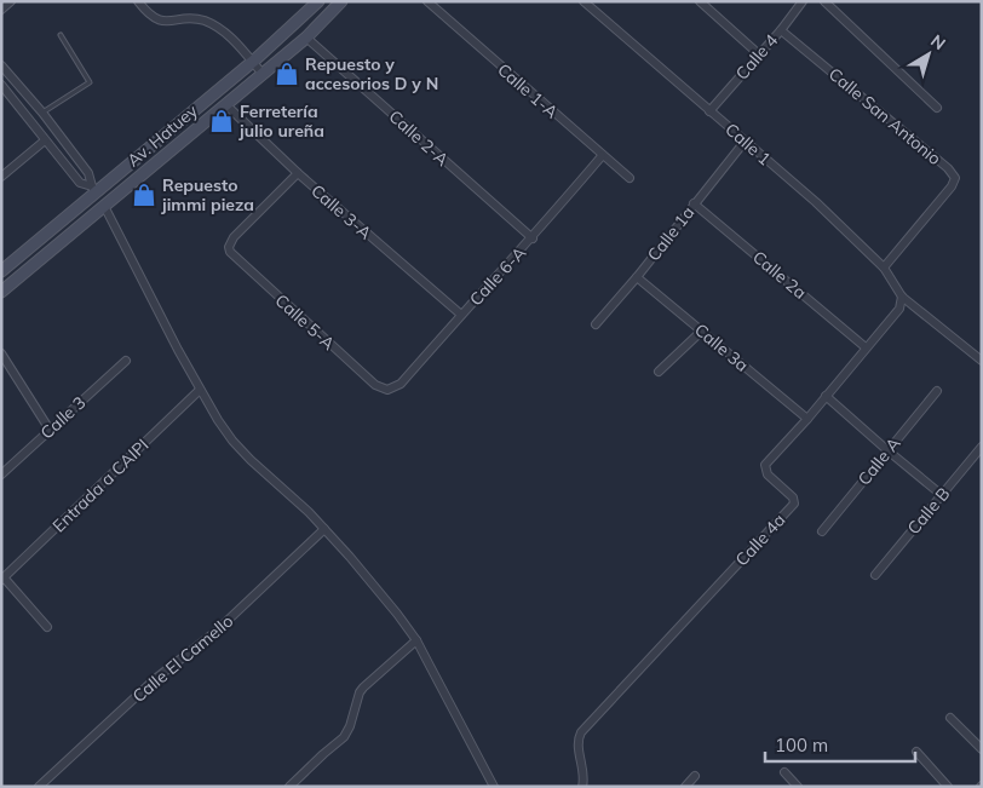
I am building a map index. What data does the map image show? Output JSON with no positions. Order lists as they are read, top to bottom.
{
  "streets": {
    "main road": ["Av. Hatuey"],
    "street": [
      "Calle 4",
      "Calle 1-A",
      "Calle San Antonio",
      "Calle 2-A",
      "Calle 1",
      "Calle 3-A",
      "Calle 1a",
      "Calle 2a",
      "Calle 6-A",
      "Calle 5-A",
      "Calle 3a",
      "Calle 3",
      "Calle A",
      "Entrada a CAIPI",
      "Calle B",
      "Calle 4a",
      "Calle El Camello"
    ]
  },
  "crossings": [
    ["Calle 4", "Calle San Antonio"],
    ["Calle 4", "Calle 1"],
    ["Calle 1-A", "Calle 6-A"],
    ["Calle San Antonio", "Calle 1"],
    ["Av. Hatuey", "Calle 2-A"],
    ["Av. Hatuey", "Calle 3-A"],
    ["Calle 2-A", "Calle 6-A"],
    ["Calle 1", "Calle 1a"],
    ["Calle 1", "Calle 4a"],
    ["Calle 3-A", "Calle 6-A"],
    ["Calle 3-A", "Calle 5-A"],
    ["Calle 1a", "Calle 2a"],
    ["Calle 1a", "Calle 3a"],
    ["Calle 2a", "Calle 4a"],
    ["Calle 6-A", "Calle 5-A"],
    ["Calle 3a", "Calle 4a"]
  ],
  "places": {
    "shop": ["Repuesto y accesorios D y N", "Ferretería julio ureña", "Repuesto jimmi pieza"]
  },
  "scale_bar": "100 m",
  "north": "top right"
}
